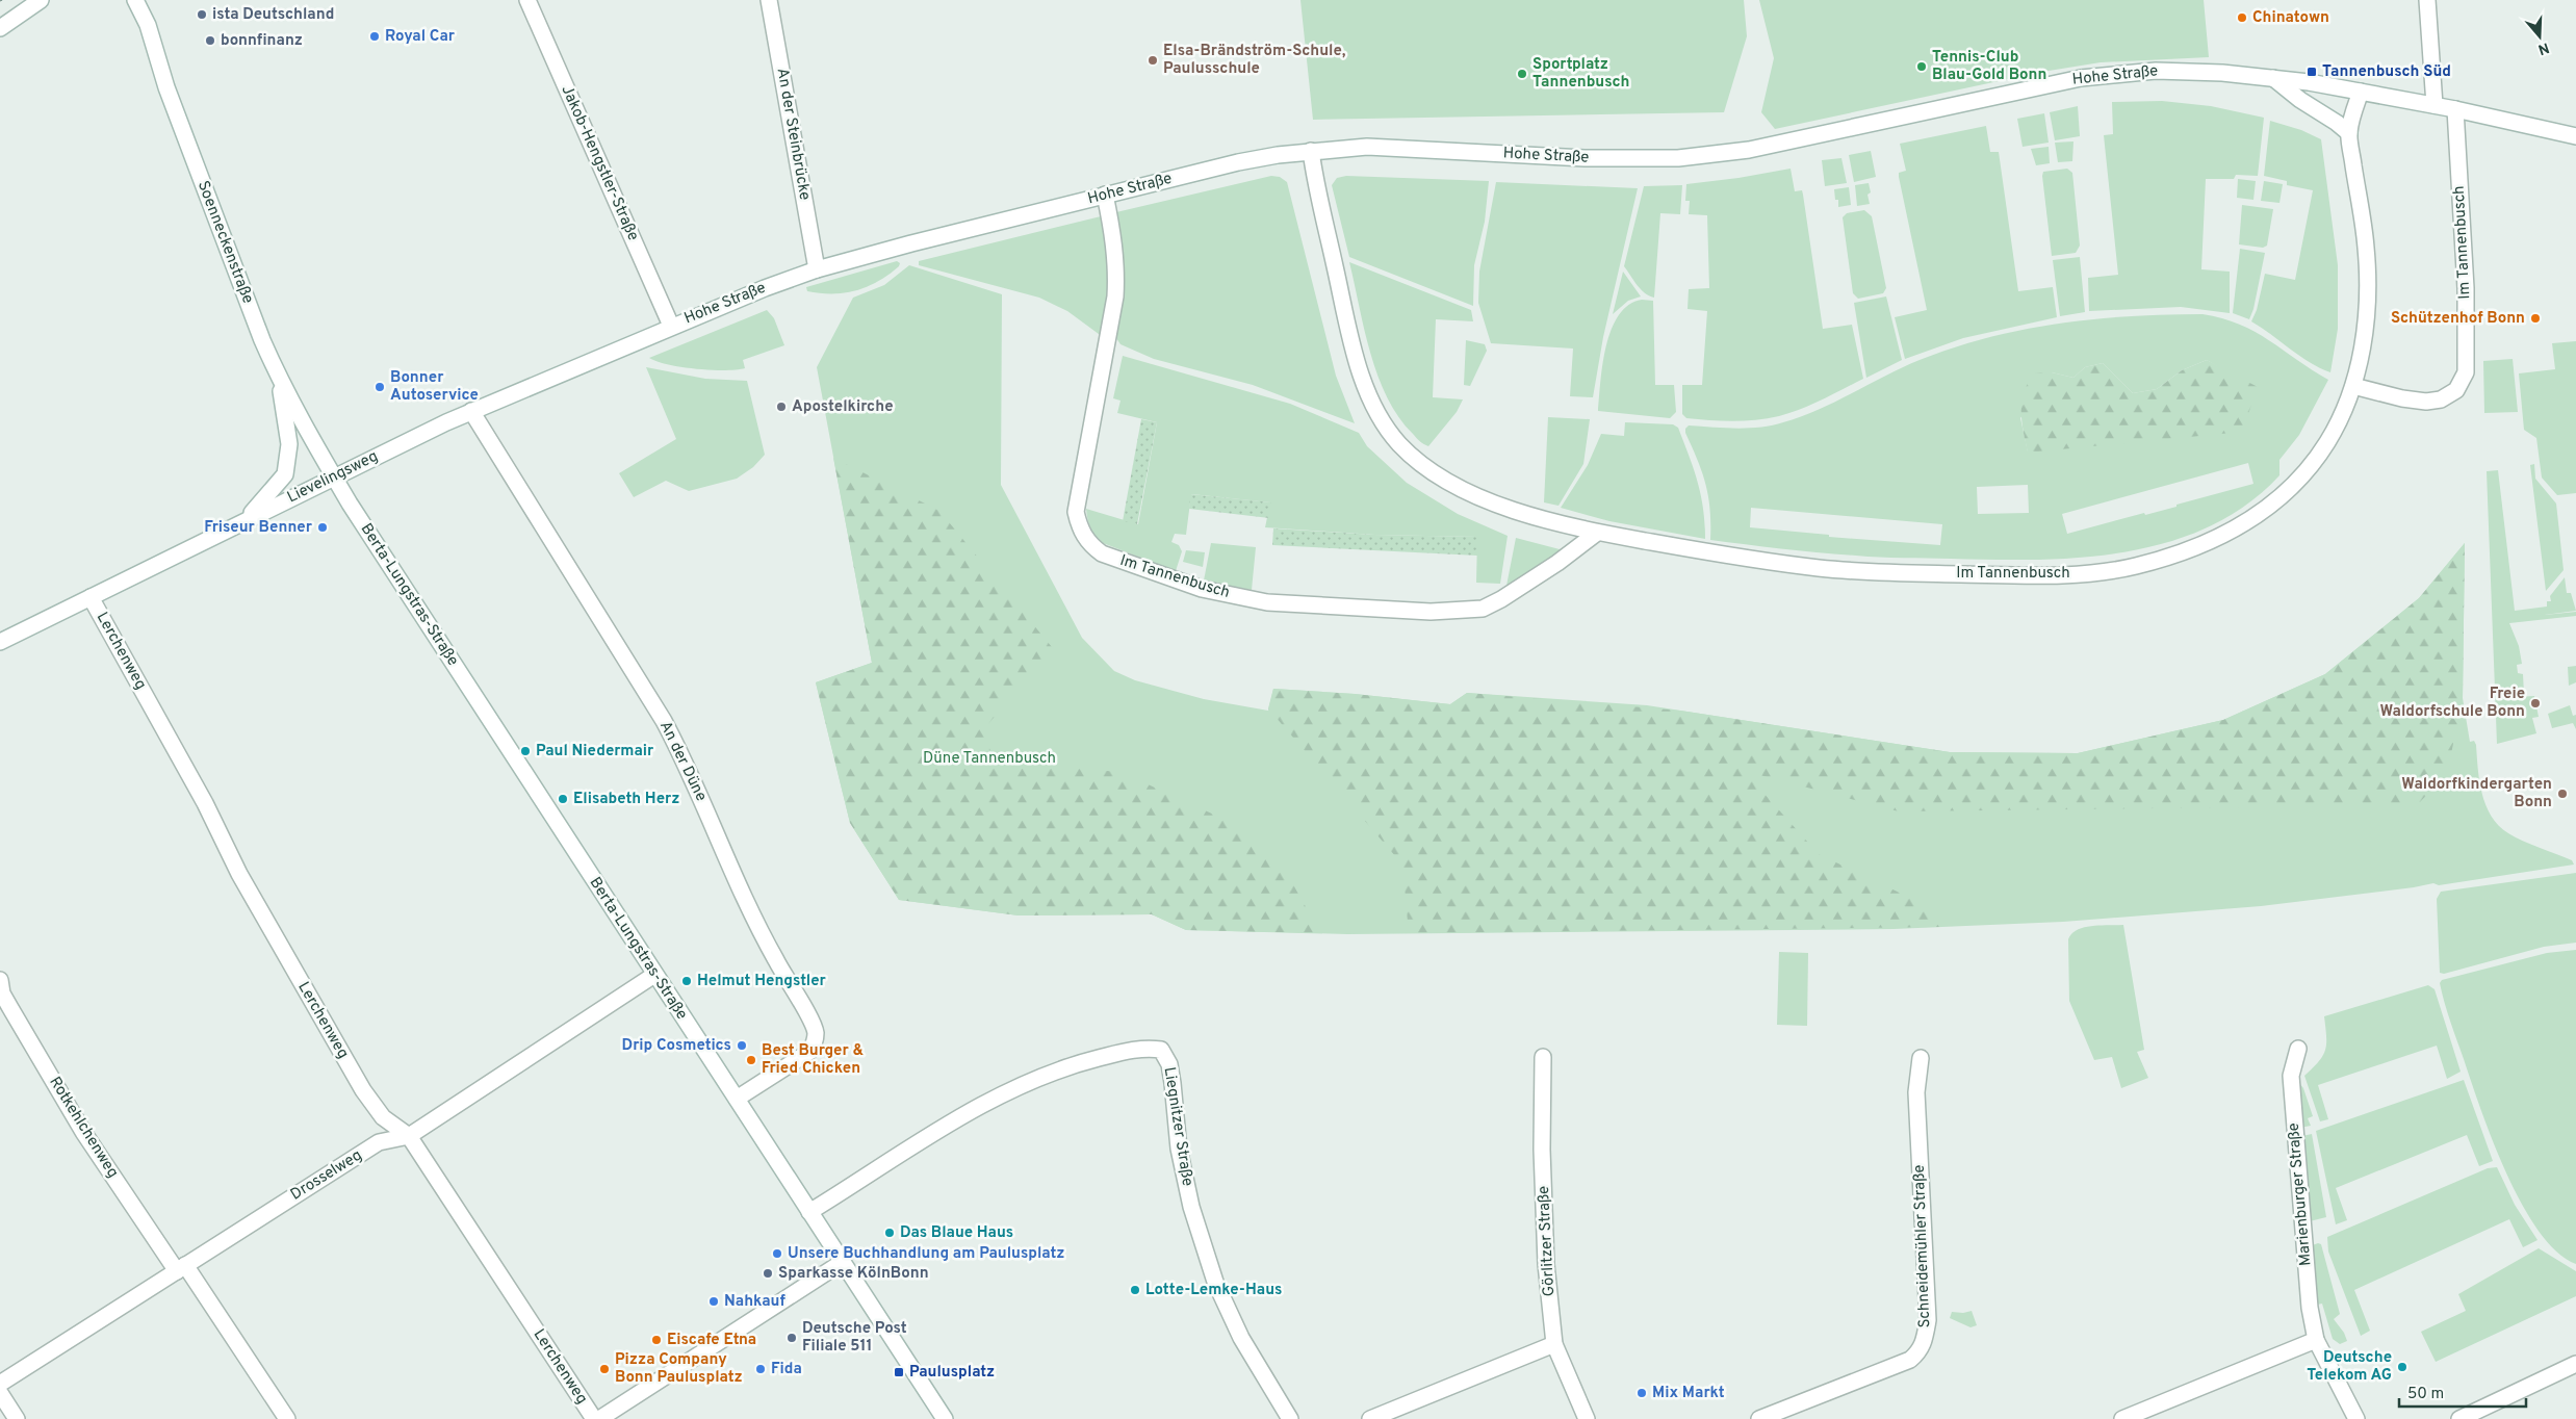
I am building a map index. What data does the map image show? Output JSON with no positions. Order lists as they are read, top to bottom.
{
  "streets": {
    "street": [
      "Hohe Straße",
      "An der Steinbrücke",
      "Jakob-Hengstler-Straße",
      "Soenneckenstraße",
      "Im Tannenbusch",
      "Lievelingsweg",
      "Berta-Lungstras-Straße",
      "Lerchenweg",
      "An der Düne",
      "Liegnitzer Straße",
      "Rotkehlchenweg",
      "Drosselweg",
      "Marienburger Straße",
      "Görlitzer Straße",
      "Schneidemühler Straße"
    ]
  },
  "crossings": [
    ["Hohe Straße", "An der Steinbrücke"],
    ["Hohe Straße", "Jakob-Hengstler-Straße"],
    ["Hohe Straße", "Im Tannenbusch"],
    ["Hohe Straße", "Lievelingsweg"],
    ["Jakob-Hengstler-Straße", "Lievelingsweg"],
    ["Soenneckenstraße", "Lievelingsweg"],
    ["Soenneckenstraße", "Berta-Lungstras-Straße"],
    ["Lievelingsweg", "Berta-Lungstras-Straße"],
    ["Lievelingsweg", "Lerchenweg"],
    ["Lievelingsweg", "An der Düne"],
    ["Berta-Lungstras-Straße", "An der Düne"],
    ["Berta-Lungstras-Straße", "Liegnitzer Straße"],
    ["Berta-Lungstras-Straße", "Drosselweg"],
    ["Lerchenweg", "Drosselweg"],
    ["Rotkehlchenweg", "Drosselweg"]
  ],
  "parks": ["Düne Tannenbusch"],
  "places": {
    "other": [
      "ista Deutschland",
      "Chinatown",
      "Royal Car",
      "bonnfinanz",
      "Elsa-Brändström-Schule, Paulusschule",
      "Tennis-Club Blau-Gold Bonn",
      "Sportplatz Tannenbusch",
      "Schützenhof Bonn",
      "Bonner Autoservice",
      "Apostelkirche",
      "Friseur Benner",
      "Freie Waldorfschule Bonn",
      "Paul Niedermair",
      "Waldorfkindergarten Bonn",
      "Elisabeth Herz",
      "Helmut Hengstler",
      "Drip Cosmetics",
      "Best Burger & Fried Chicken",
      "Das Blaue Haus",
      "Unsere Buchhandlung am Paulusplatz",
      "Sparkasse KölnBonn",
      "Lotte-Lemke-Haus",
      "Nahkauf",
      "Deutsche Post Filiale 511",
      "Eiscafe Etna",
      "Deutsche Telekom AG",
      "Pizza Company Bonn Paulusplatz",
      "Fida",
      "Mix Markt"
    ],
    "transit": ["Tannenbusch Süd", "Paulusplatz"]
  },
  "scale_bar": "50 m",
  "north": "bottom"
}
